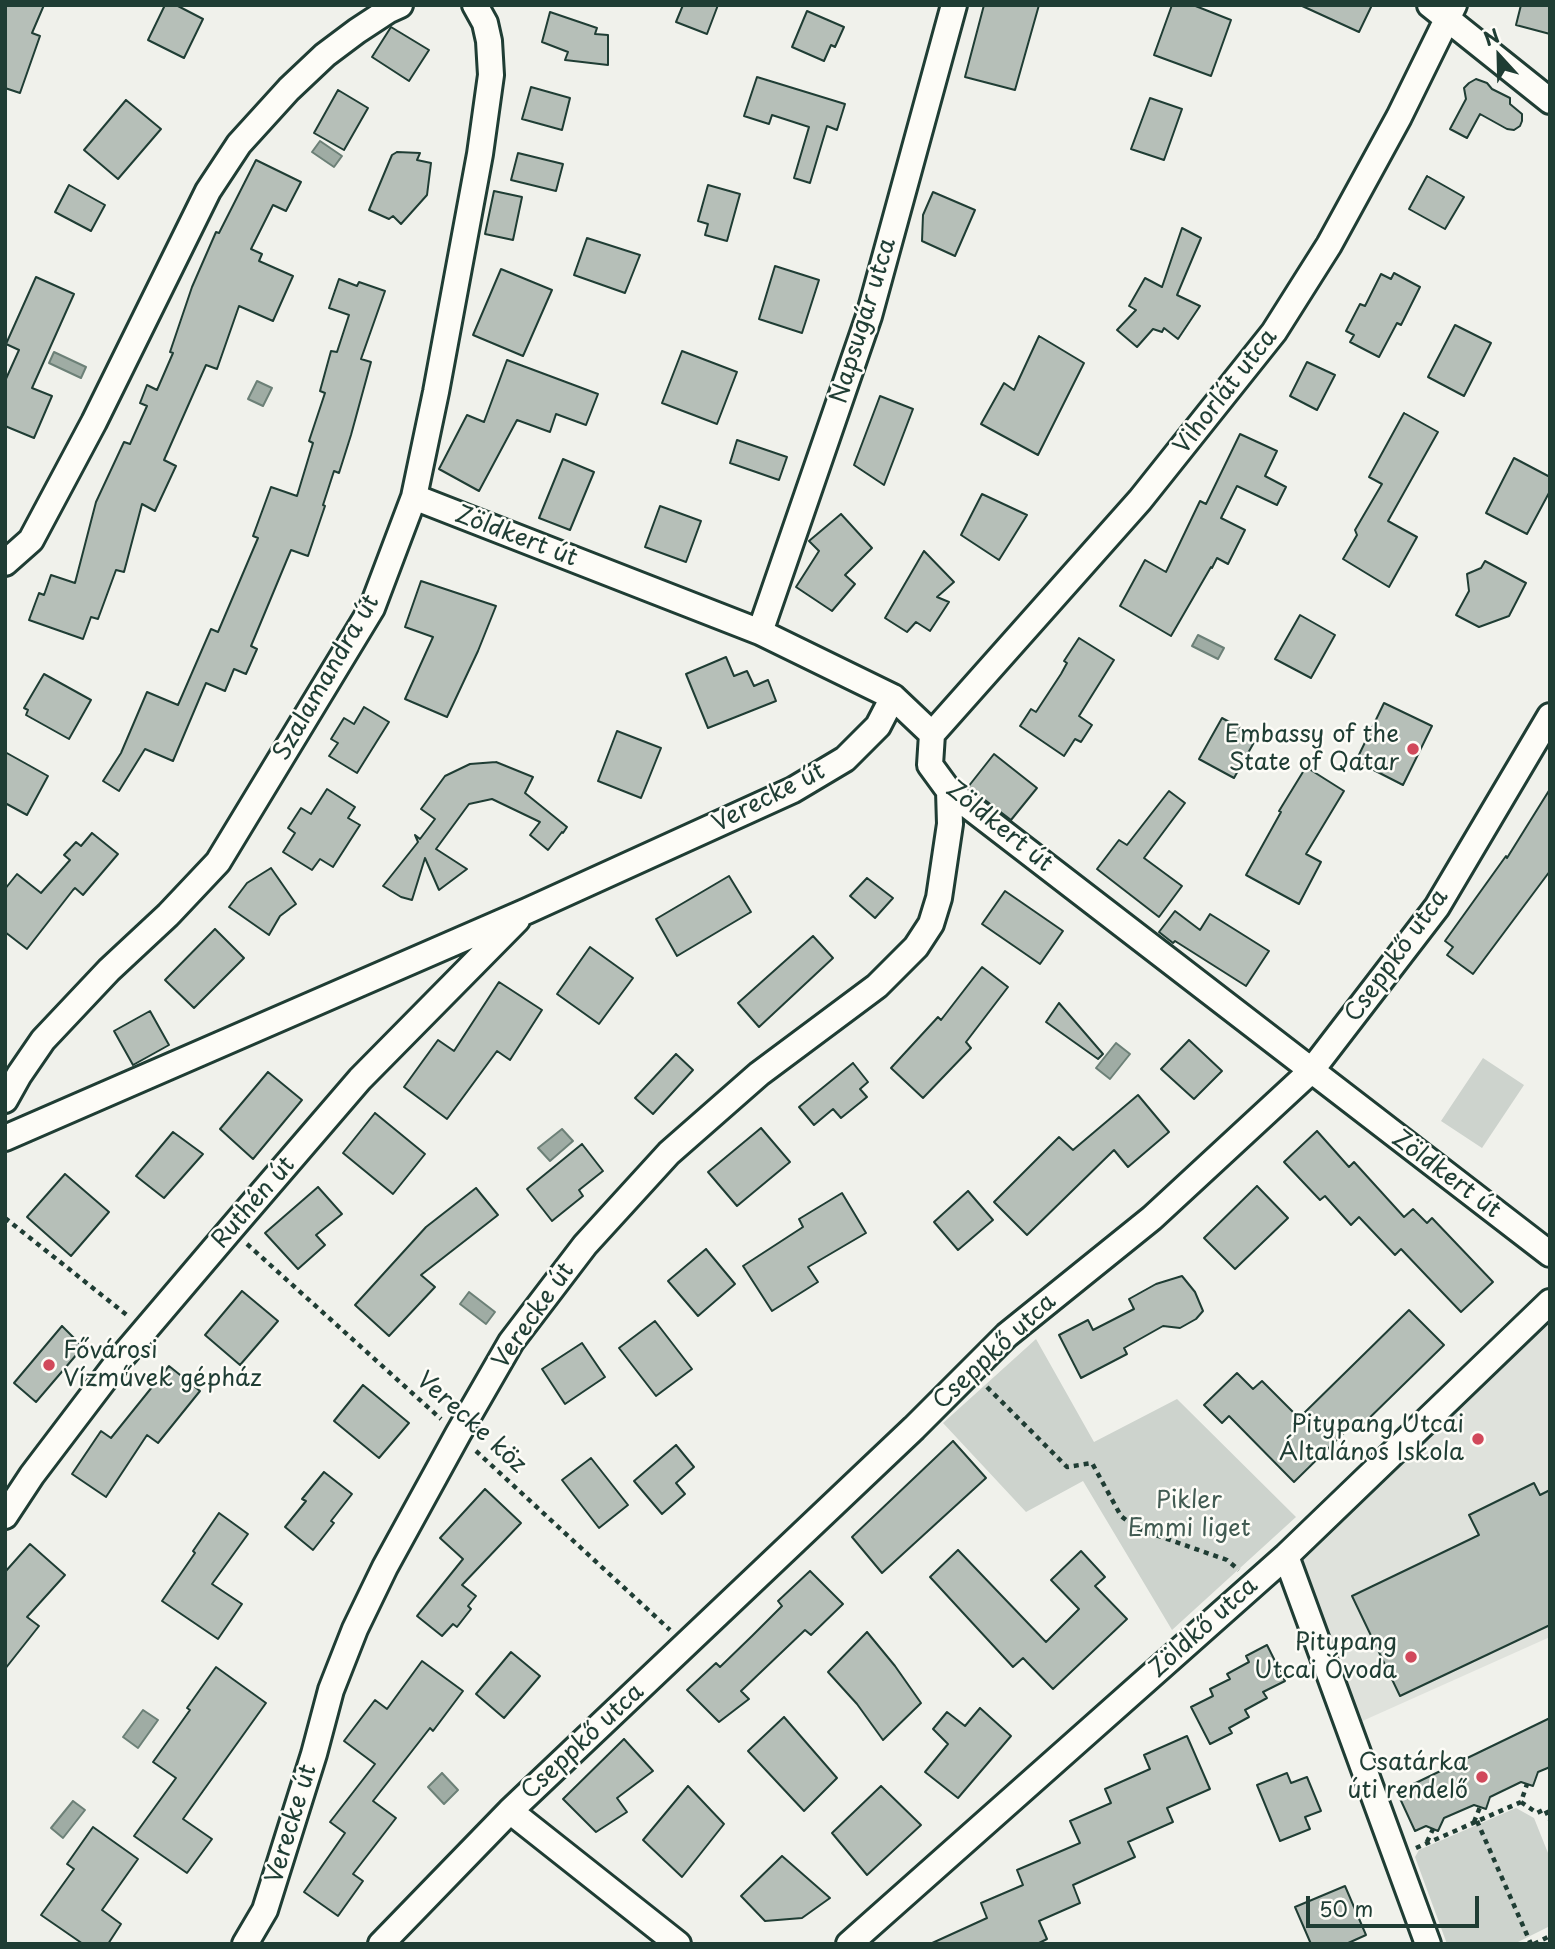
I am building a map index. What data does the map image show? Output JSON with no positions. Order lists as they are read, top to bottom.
{
  "streets": {
    "street": [
      "Napsugár utca",
      "Vihorlát utca",
      "Zöldkert út",
      "Szalamandra út",
      "Verecke út",
      "Cseppkő utca",
      "Ruthén út",
      "Zöldkő utca"
    ],
    "path": ["Verecke köz"]
  },
  "crossings": [
    ["Napsugár utca", "Zöldkert út"],
    ["Vihorlát utca", "Zöldkert út"],
    ["Zöldkert út", "Szalamandra út"],
    ["Zöldkert út", "Verecke út"],
    ["Zöldkert út", "Cseppkő utca"],
    ["Verecke út", "Ruthén út"],
    ["Verecke út", "Verecke köz"],
    ["Cseppkő utca", "Verecke köz"],
    ["Ruthén út", "Verecke köz"]
  ],
  "parks": ["Pikler Emmi liget"],
  "places": [
    "Embassy of the State of Qatar",
    "Fővárosi Vízművek gépház",
    "Pitypang Utcai Általános Iskola",
    "Pitypang Utcai Óvoda",
    "Csatárka úti rendelő"
  ],
  "scale_bar": "50 m",
  "north": "top"
}
